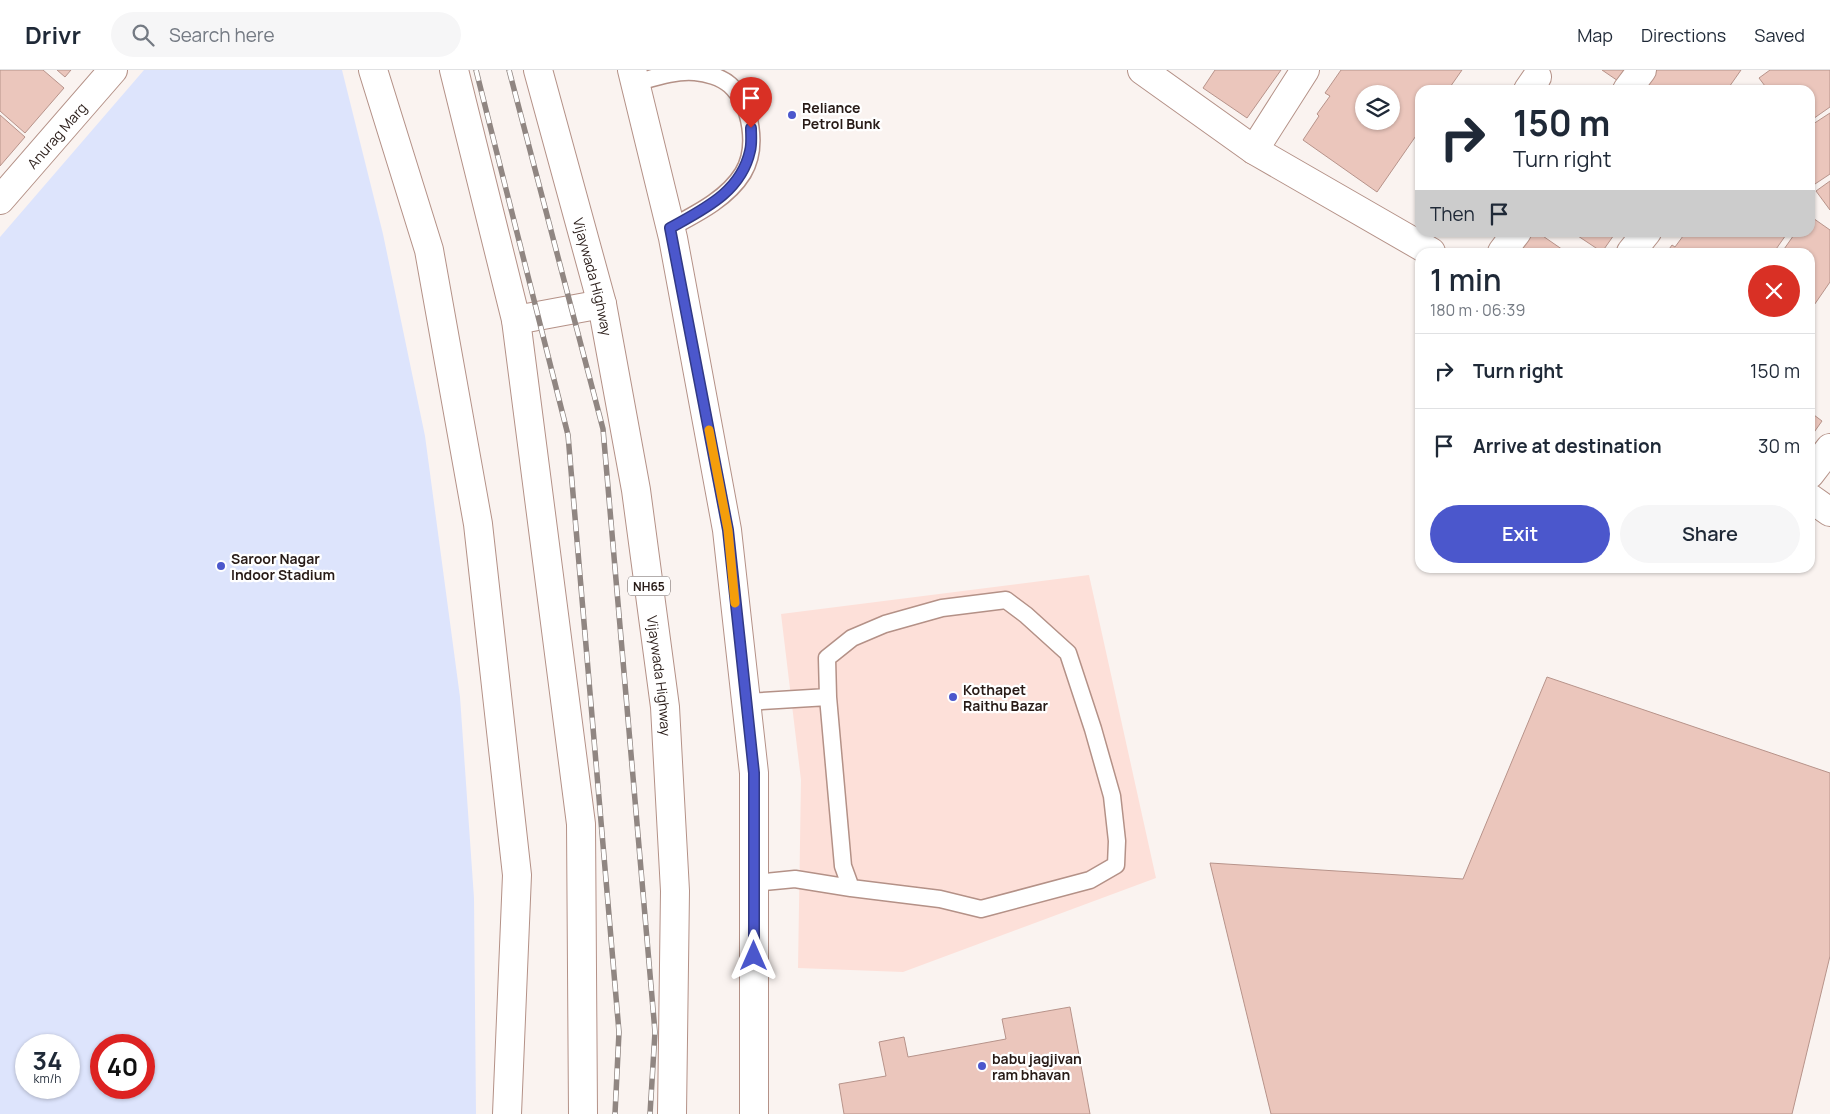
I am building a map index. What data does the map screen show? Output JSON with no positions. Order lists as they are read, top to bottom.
{
  "streets": {
    "main road": ["Anurag Marg", "Vijaywada Highway", "NH65"]
  },
  "places": [
    "Reliance Petrol Bunk",
    "Saroor Nagar Indoor Stadium",
    "Kothapet Raithu Bazar",
    "babu jagjivan ram bhavan"
  ],
  "page": {
    "header": "Drivr",
    "search": "Search here",
    "nav": ["Map", "Directions", "Saved"],
    "turn": ["150 m", "Turn right"],
    "then": "Then",
    "heading": ["1 min", "180 m · 06:39"],
    "list": [
      {
        "name": "Turn right",
        "value": "150 m"
      },
      {
        "name": "Arrive at destination",
        "value": "30 m"
      }
    ],
    "buttons": ["Exit", "Share"],
    "speed": "34 km/h",
    "limit": "40"
  }
}
